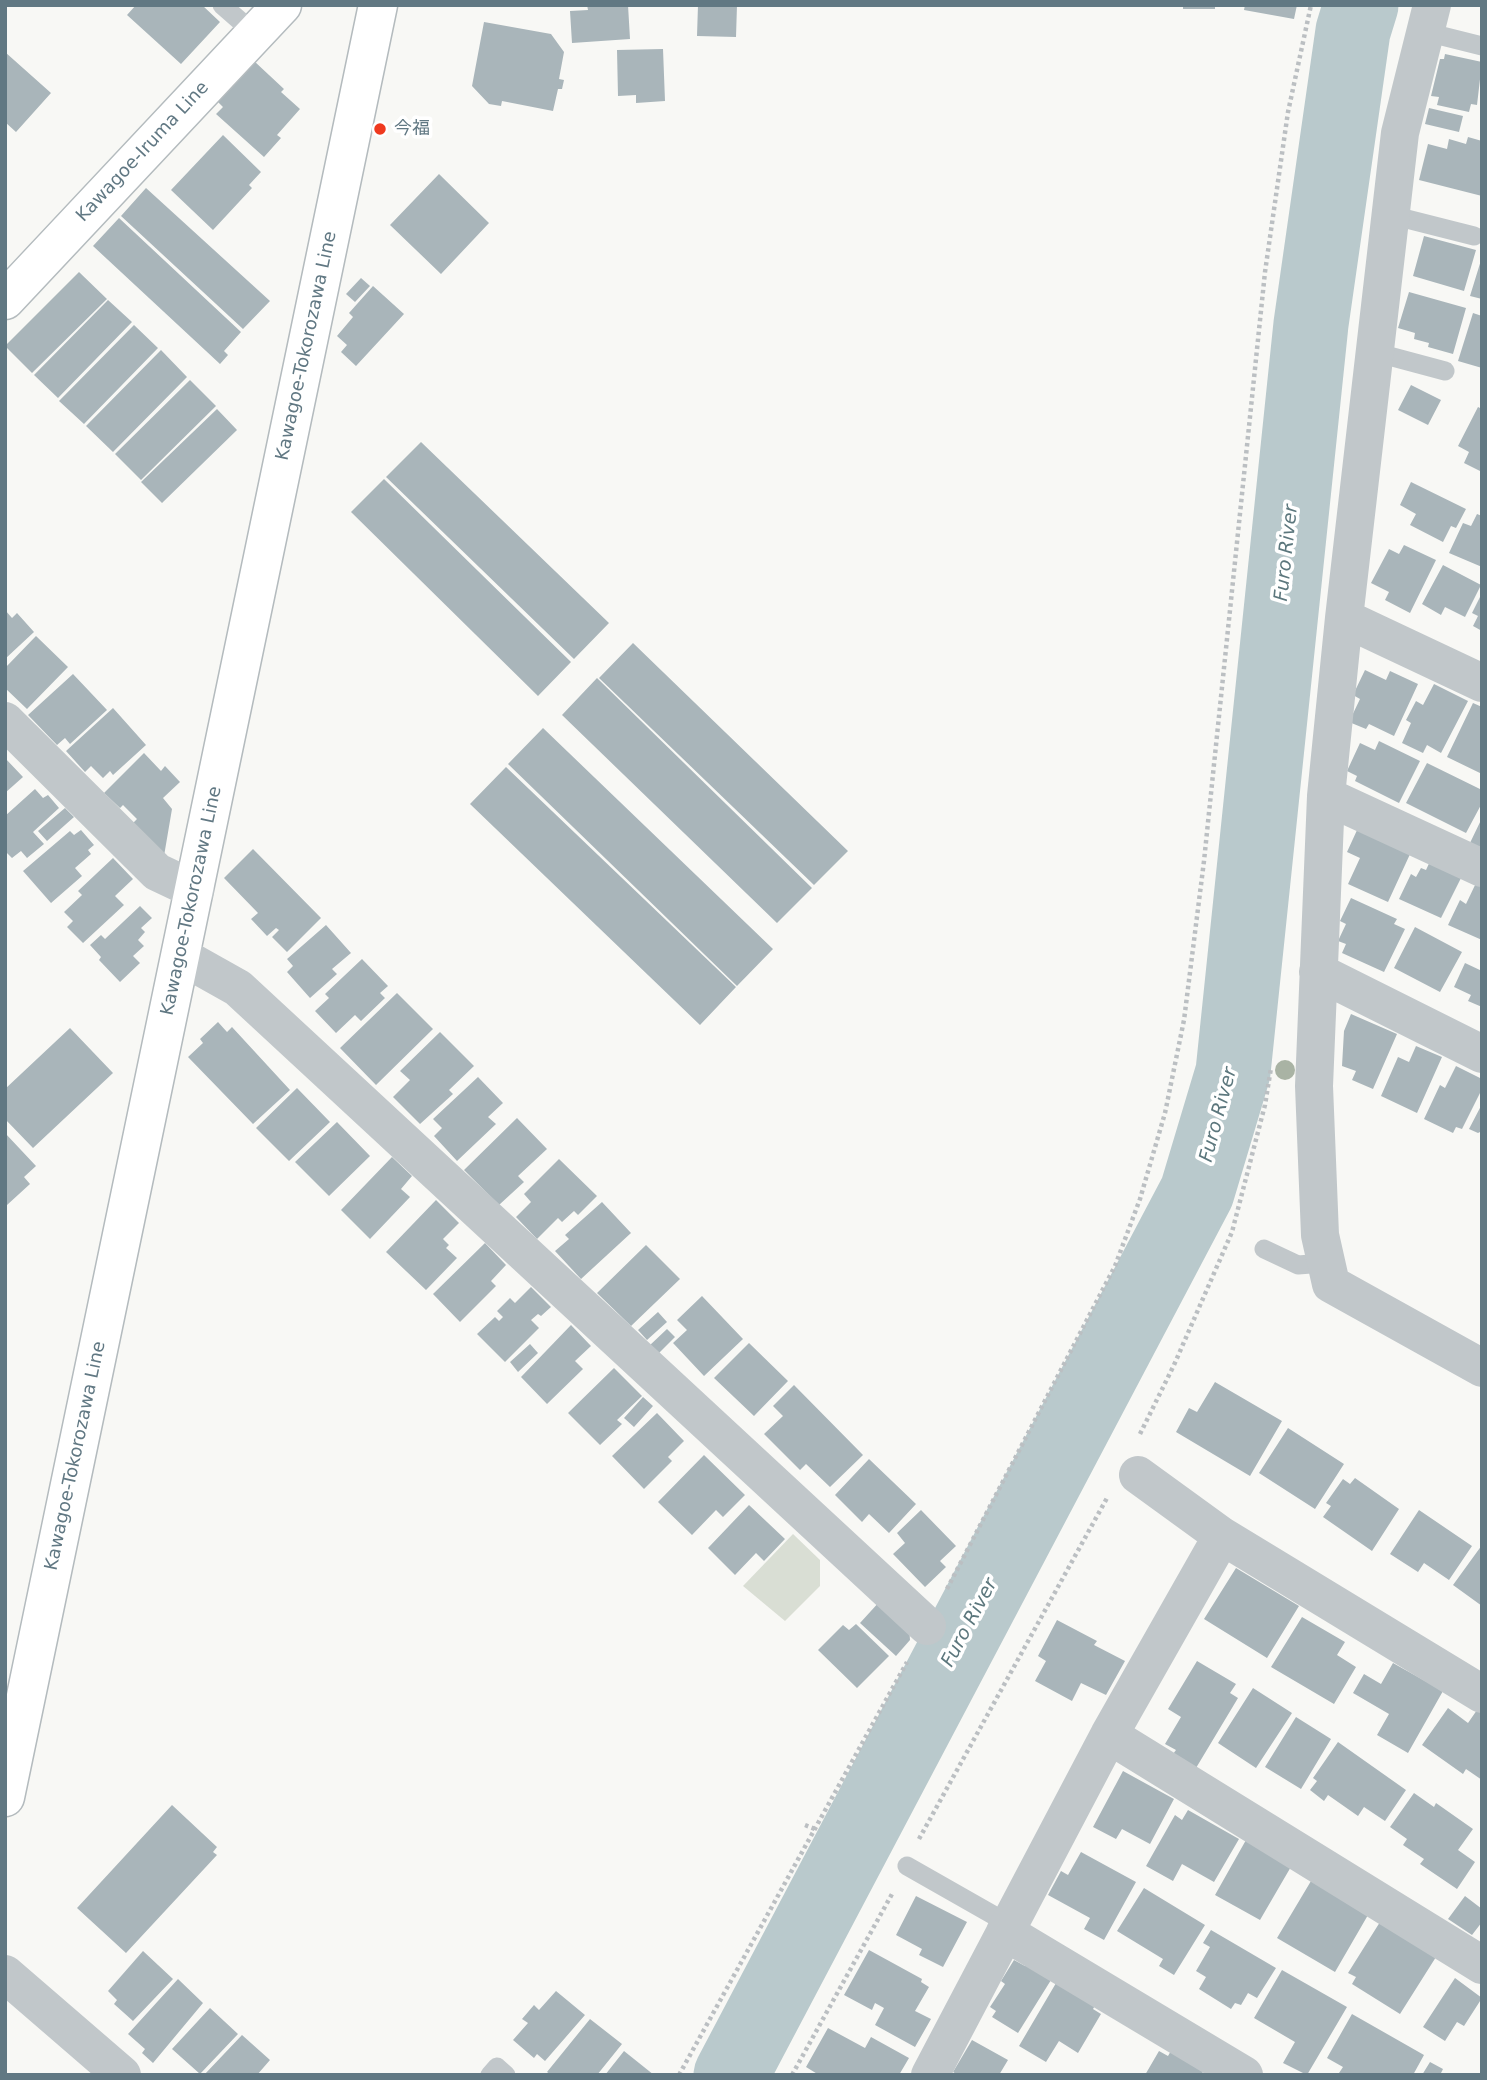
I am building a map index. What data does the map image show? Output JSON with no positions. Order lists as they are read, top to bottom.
{
  "streets": {
    "main road": ["Kawagoe-Iruma Line", "Kawagoe-Tokorozawa Line"]
  },
  "water": ["Furo River"],
  "places": ["今福"]
}
